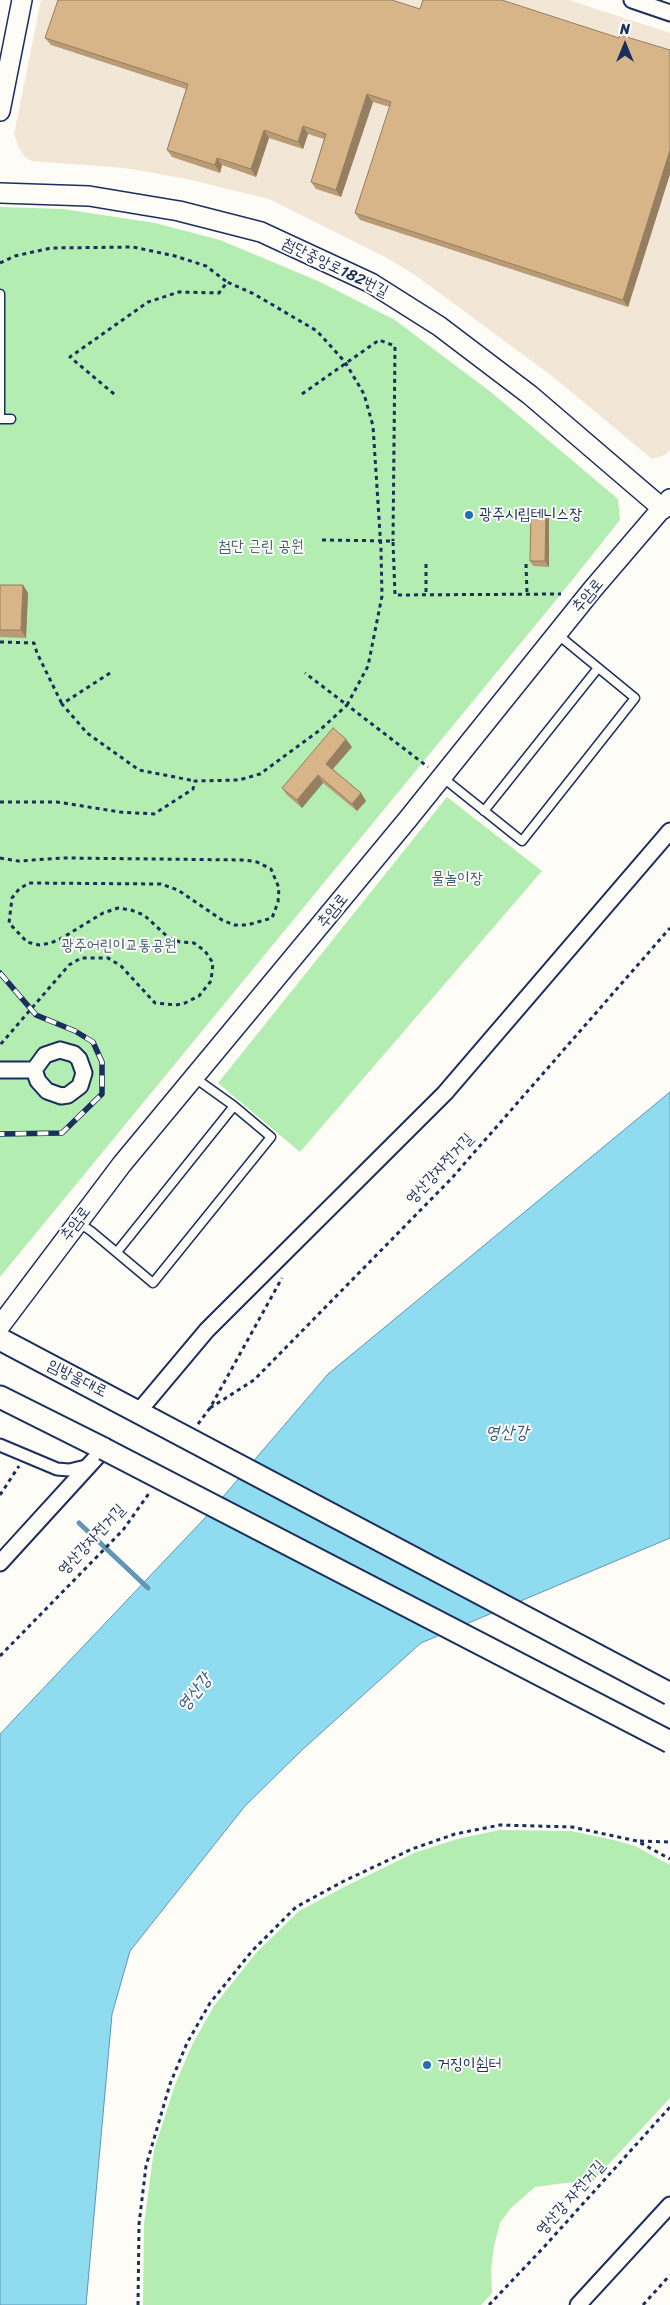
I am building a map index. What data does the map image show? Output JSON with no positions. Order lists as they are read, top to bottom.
{
  "streets": {
    "main road": ["임방울대로"],
    "street": ["첨단중앙로182번길", "추암로"],
    "path": ["영산강자전거길", "영산강 자전거길"]
  },
  "crossings": [
    ["첨단중앙로182번길", "추암로"]
  ],
  "water": ["영산강"],
  "parks": ["첨단 근린 공원", "물놀이장", "광주어린이교통공원"],
  "places": ["광주시립테니스장", "거징이쉼터"],
  "north": "top"
}
